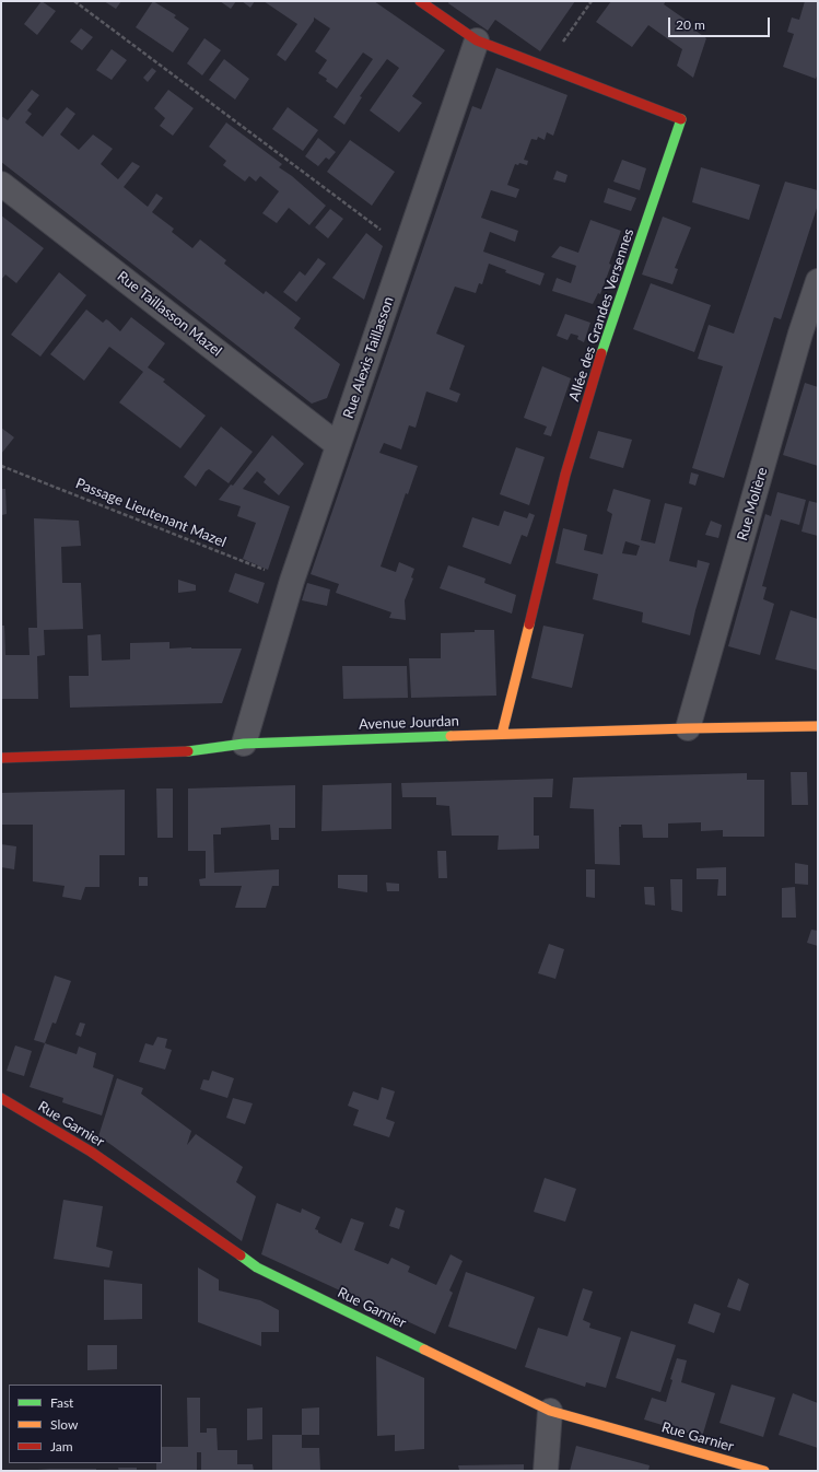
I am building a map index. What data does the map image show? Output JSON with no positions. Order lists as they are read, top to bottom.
{
  "streets": {
    "street": [
      "Rue Taillasson Mazel",
      "Allée des Grandes Versennes",
      "Rue Alexis Taillasson",
      "Rue Molière",
      "Avenue Jourdan",
      "Rue Garnier"
    ],
    "path": ["Passage Lieutenant Mazel"]
  },
  "crossings": [
    ["Rue Taillasson Mazel", "Rue Alexis Taillasson"],
    ["Allée des Grandes Versennes", "Rue Alexis Taillasson"],
    ["Allée des Grandes Versennes", "Avenue Jourdan"],
    ["Rue Alexis Taillasson", "Passage Lieutenant Mazel"],
    ["Rue Alexis Taillasson", "Avenue Jourdan"],
    ["Rue Molière", "Avenue Jourdan"]
  ],
  "legend": ["Fast", "Slow", "Jam"],
  "scale_bar": "20 m"
}
